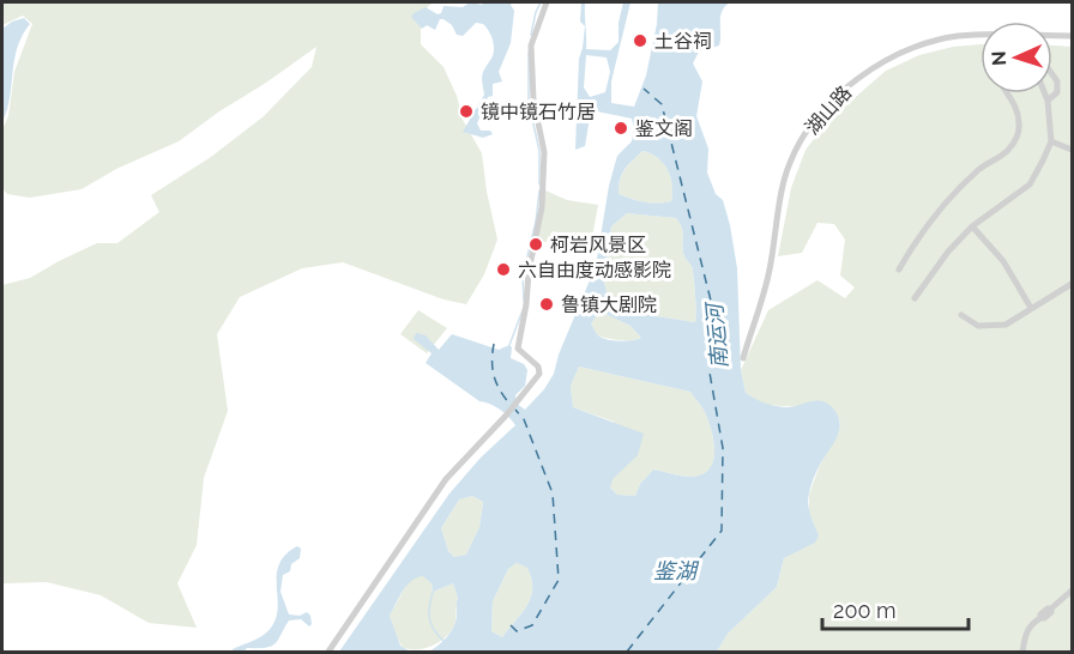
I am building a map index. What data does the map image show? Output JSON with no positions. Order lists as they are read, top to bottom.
{
  "streets": {
    "street": ["湖山路"]
  },
  "water": ["南运河", "鉴湖"],
  "places": [
    "土谷祠",
    "镜中镜石竹居",
    "鉴文阁",
    "柯岩风景区",
    "六自由度动感影院",
    "鲁镇大剧院"
  ],
  "scale_bar": "200 m",
  "north": "left"
}
